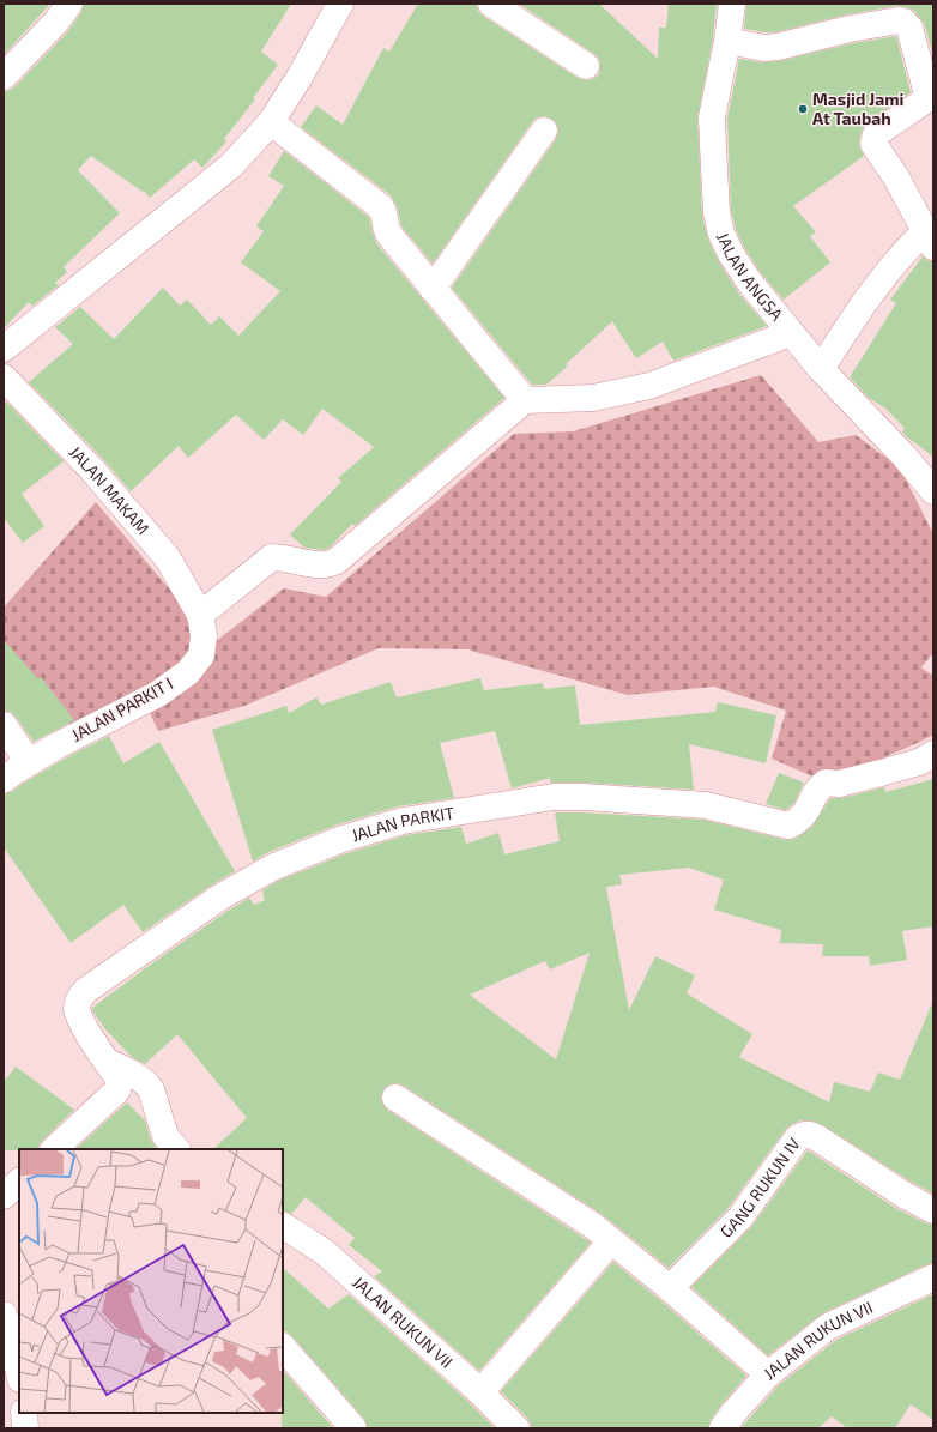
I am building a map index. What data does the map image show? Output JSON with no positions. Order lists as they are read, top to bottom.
{
  "streets": {
    "street": [
      "JALAN ANGSA",
      "JALAN MAKAM",
      "JALAN PARKIT I",
      "JALAN PARKIT",
      "GANG RUKUN IV",
      "JALAN RUKUN VII"
    ]
  },
  "crossings": [
    ["JALAN MAKAM", "JALAN PARKIT I"]
  ],
  "places": ["Masjid Jami At Taubah"]
}
